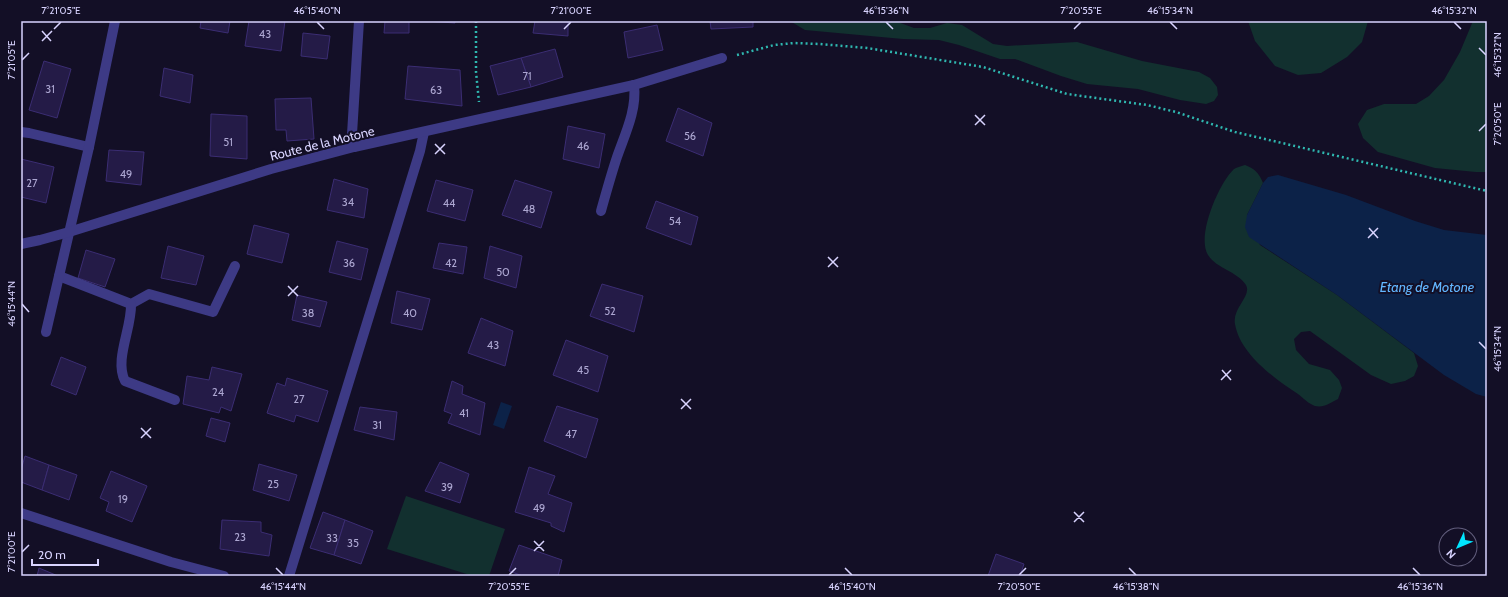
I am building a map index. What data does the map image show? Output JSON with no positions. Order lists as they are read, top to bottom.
{
  "streets": {
    "street": ["Route de la Motone"]
  },
  "water": ["Etang de Motone"],
  "house_numbers": [
    "43",
    "71",
    "31",
    "63",
    "56",
    "51",
    "46",
    "49",
    "27",
    "34",
    "44",
    "48",
    "54",
    "36",
    "42",
    "50",
    "52",
    "38",
    "40",
    "43",
    "45",
    "24",
    "27",
    "41",
    "31",
    "47",
    "25",
    "39",
    "19",
    "49",
    "23",
    "33",
    "35"
  ],
  "scale_bar": "20 m",
  "north": "bottom left",
  "coordinates": [
    "7°21'05\"E",
    "46°15'40\"N",
    "7°21'00\"E",
    "46°15'36\"N",
    "7°20'55\"E",
    "46°15'34\"N",
    "46°15'32\"N",
    "7°20'50\"E",
    "46°15'44\"N",
    "46°15'38\"N"
  ]
}
